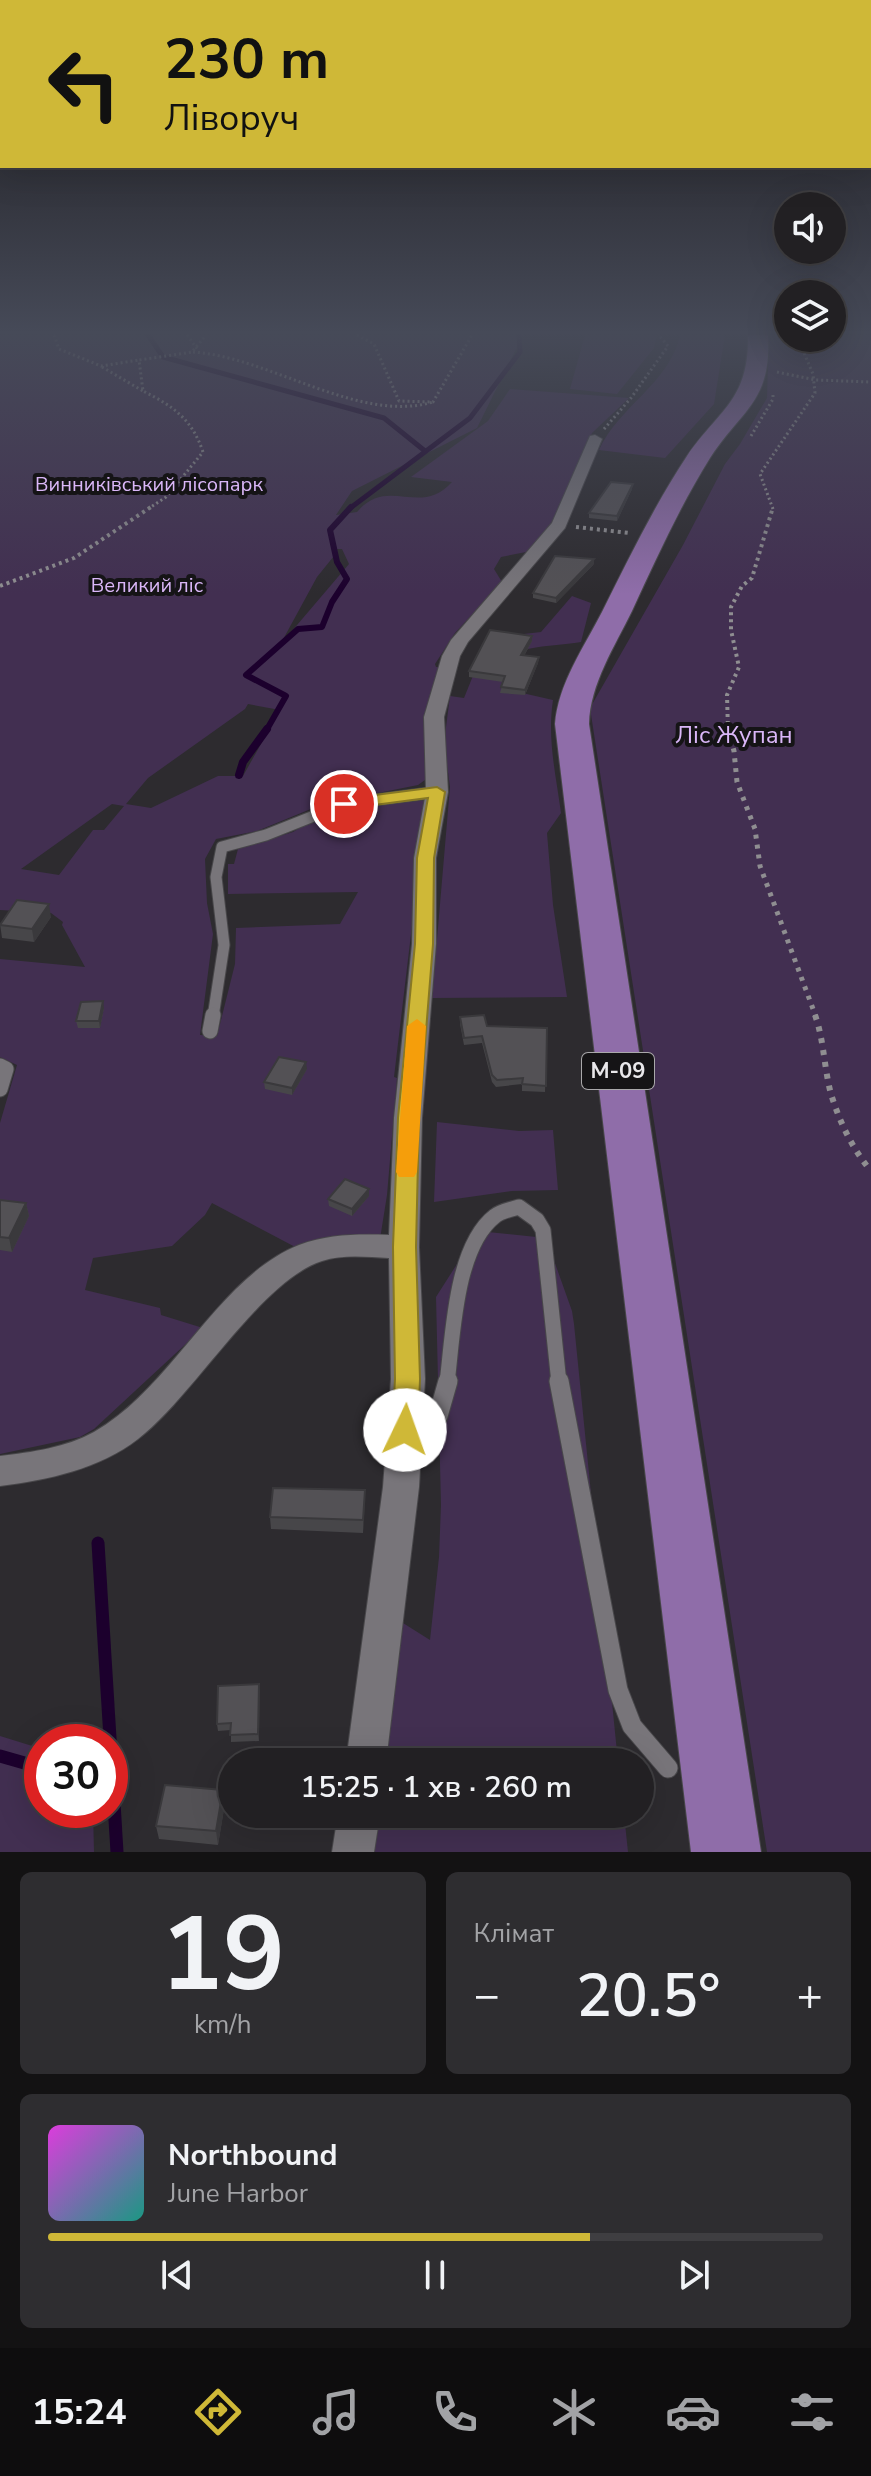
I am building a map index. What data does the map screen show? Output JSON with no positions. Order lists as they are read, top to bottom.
{
  "streets": {
    "main road": ["М-09"]
  },
  "parks": ["Винниківський лісопарк", "Великий ліс", "Ліс Жупан"],
  "page": {
    "turn": ["230 m", "Ліворуч"],
    "limit": "30",
    "trip": "15:25 · 1 хв · 260 m",
    "tile": [
      ["19", "km/h"],
      "Клімат"
    ],
    "heat": ["−", "20.5°", "+"],
    "song": ["Northbound", "June Harbor"],
    "tabs": "15:24"
  }
}
